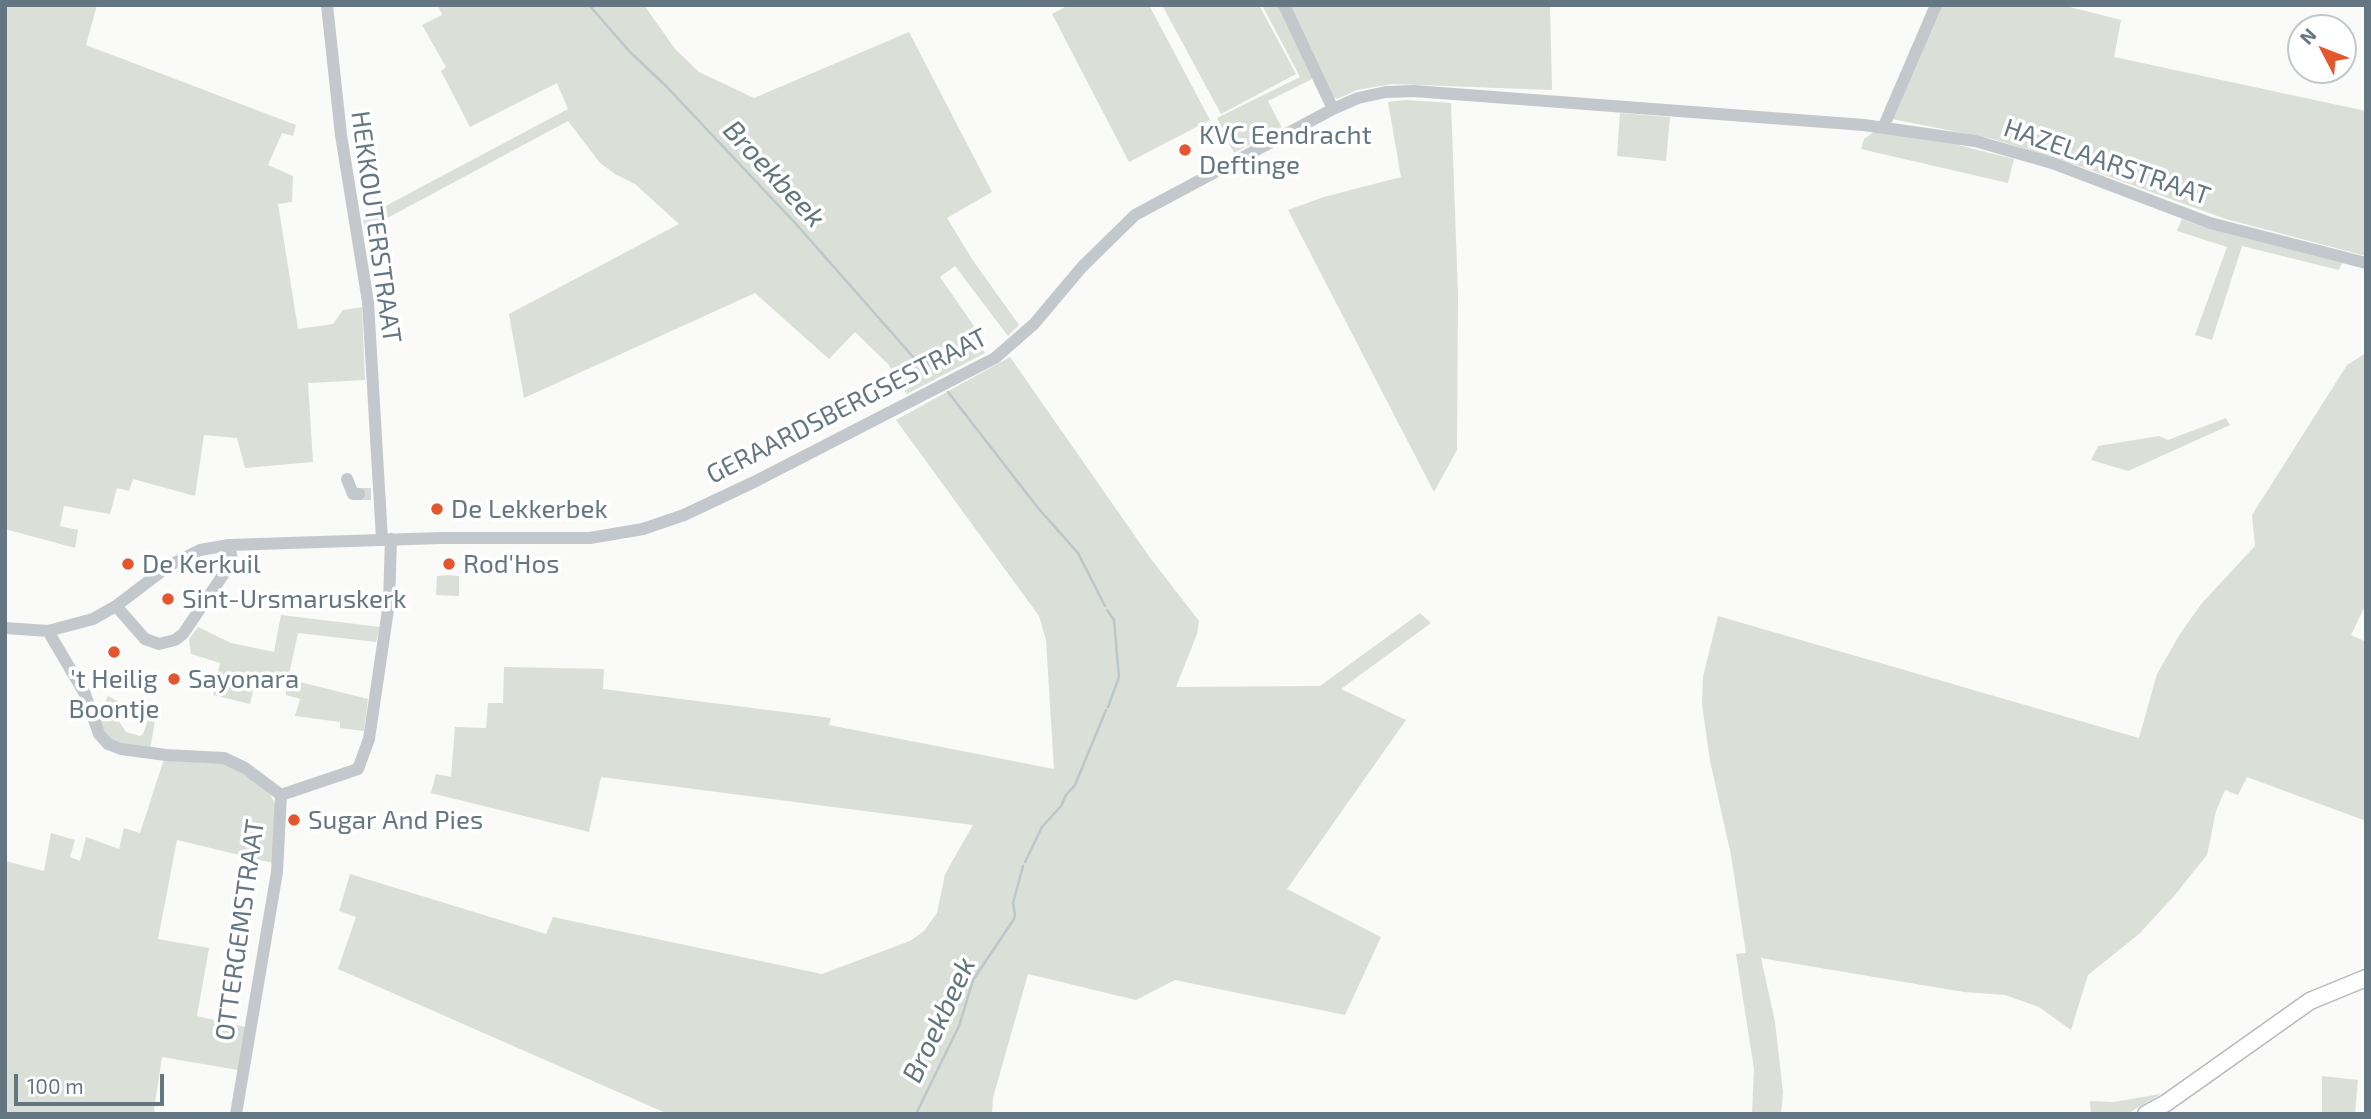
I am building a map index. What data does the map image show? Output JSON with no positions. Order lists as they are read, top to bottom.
{
  "streets": {
    "street": [
      "HAZELAARSTRAAT",
      "HEKKOUTERSTRAAT",
      "GERAARDSBERGSESTRAAT",
      "OTTERGEMSTRAAT"
    ]
  },
  "crossings": [
    ["HAZELAARSTRAAT", "GERAARDSBERGSESTRAAT"],
    ["HEKKOUTERSTRAAT", "GERAARDSBERGSESTRAAT"],
    ["HEKKOUTERSTRAAT", "OTTERGEMSTRAAT"],
    ["GERAARDSBERGSESTRAAT", "OTTERGEMSTRAAT"]
  ],
  "water": ["Broekbeek"],
  "places": [
    "KVC Eendracht Deftinge",
    "De Lekkerbek",
    "De Kerkuil",
    "Rod'Hos",
    "Sint-Ursmaruskerk",
    "'t Heilig Boontje",
    "Sayonara",
    "Sugar And Pies"
  ],
  "scale_bar": "100 m",
  "north": "top left"
}
